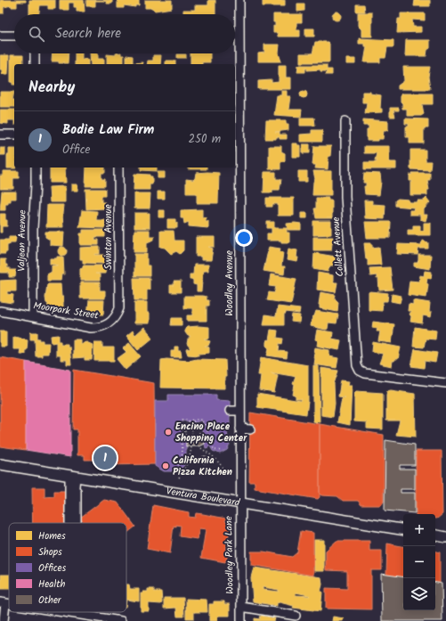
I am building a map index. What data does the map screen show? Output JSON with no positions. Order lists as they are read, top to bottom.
{
  "streets": {
    "main road": ["Ventura Boulevard"],
    "street": [
      "Swinton Avenue",
      "Valjean Avenue",
      "Collett Avenue",
      "Woodley Avenue",
      "Moorpark Street",
      "Woodley Park Lane"
    ]
  },
  "crossings": [
    ["Swinton Avenue", "Moorpark Street"],
    ["Valjean Avenue", "Moorpark Street"],
    ["Woodley Avenue", "Ventura Boulevard"],
    ["Woodley Avenue", "Woodley Park Lane"],
    ["Ventura Boulevard", "Woodley Park Lane"]
  ],
  "places": ["Encino Place Shopping Center", "California Pizza Kitchen"],
  "legend": [
    "Homes",
    "Shops",
    "Offices",
    "Health",
    "Other"
  ],
  "page": {
    "search": "Search here",
    "heading": "Nearby",
    "list": [
      {
        "mark": "1",
        "name": "Bodie Law Firm",
        "note": "Office",
        "value": "250 m"
      }
    ],
    "pins": "1",
    "map_buttons": ["+", "−"]
  }
}
